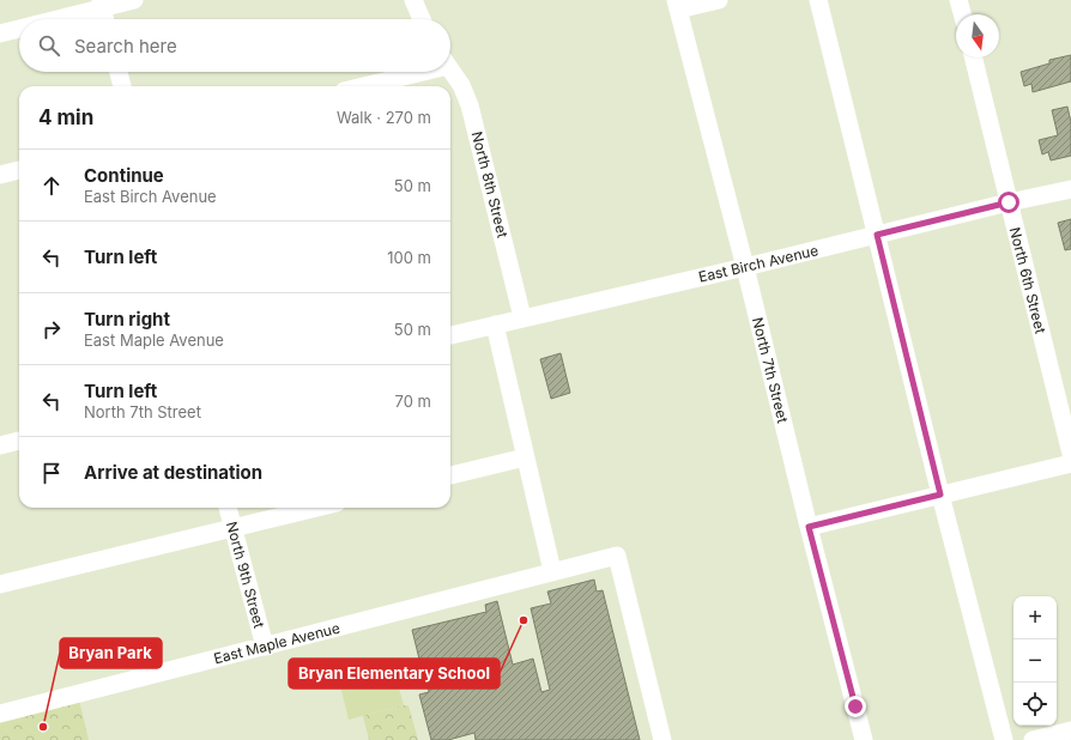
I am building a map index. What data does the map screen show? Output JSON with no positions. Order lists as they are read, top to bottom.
{
  "streets": {
    "street": [
      "North 8th Street",
      "East Birch Avenue",
      "North 6th Street",
      "North 7th Street",
      "North 9th Street",
      "East Maple Avenue"
    ]
  },
  "crossings": [
    ["North 8th Street", "East Birch Avenue"],
    ["East Birch Avenue", "North 6th Street"],
    ["East Birch Avenue", "North 7th Street"],
    ["North 9th Street", "East Maple Avenue"]
  ],
  "places": ["Bryan Elementary School", "Bryan Park"],
  "north": "bottom",
  "page": {
    "search": "Search here",
    "heading": ["4 min", "Walk · 270 m"],
    "list": [
      ["Continue", "East Birch Avenue", "50 m"],
      ["Turn left", "100 m"],
      ["Turn right", "East Maple Avenue", "50 m"],
      ["Turn left", "North 7th Street", "70 m"],
      "Arrive at destination"
    ],
    "map_buttons": ["+", "−"]
  }
}
